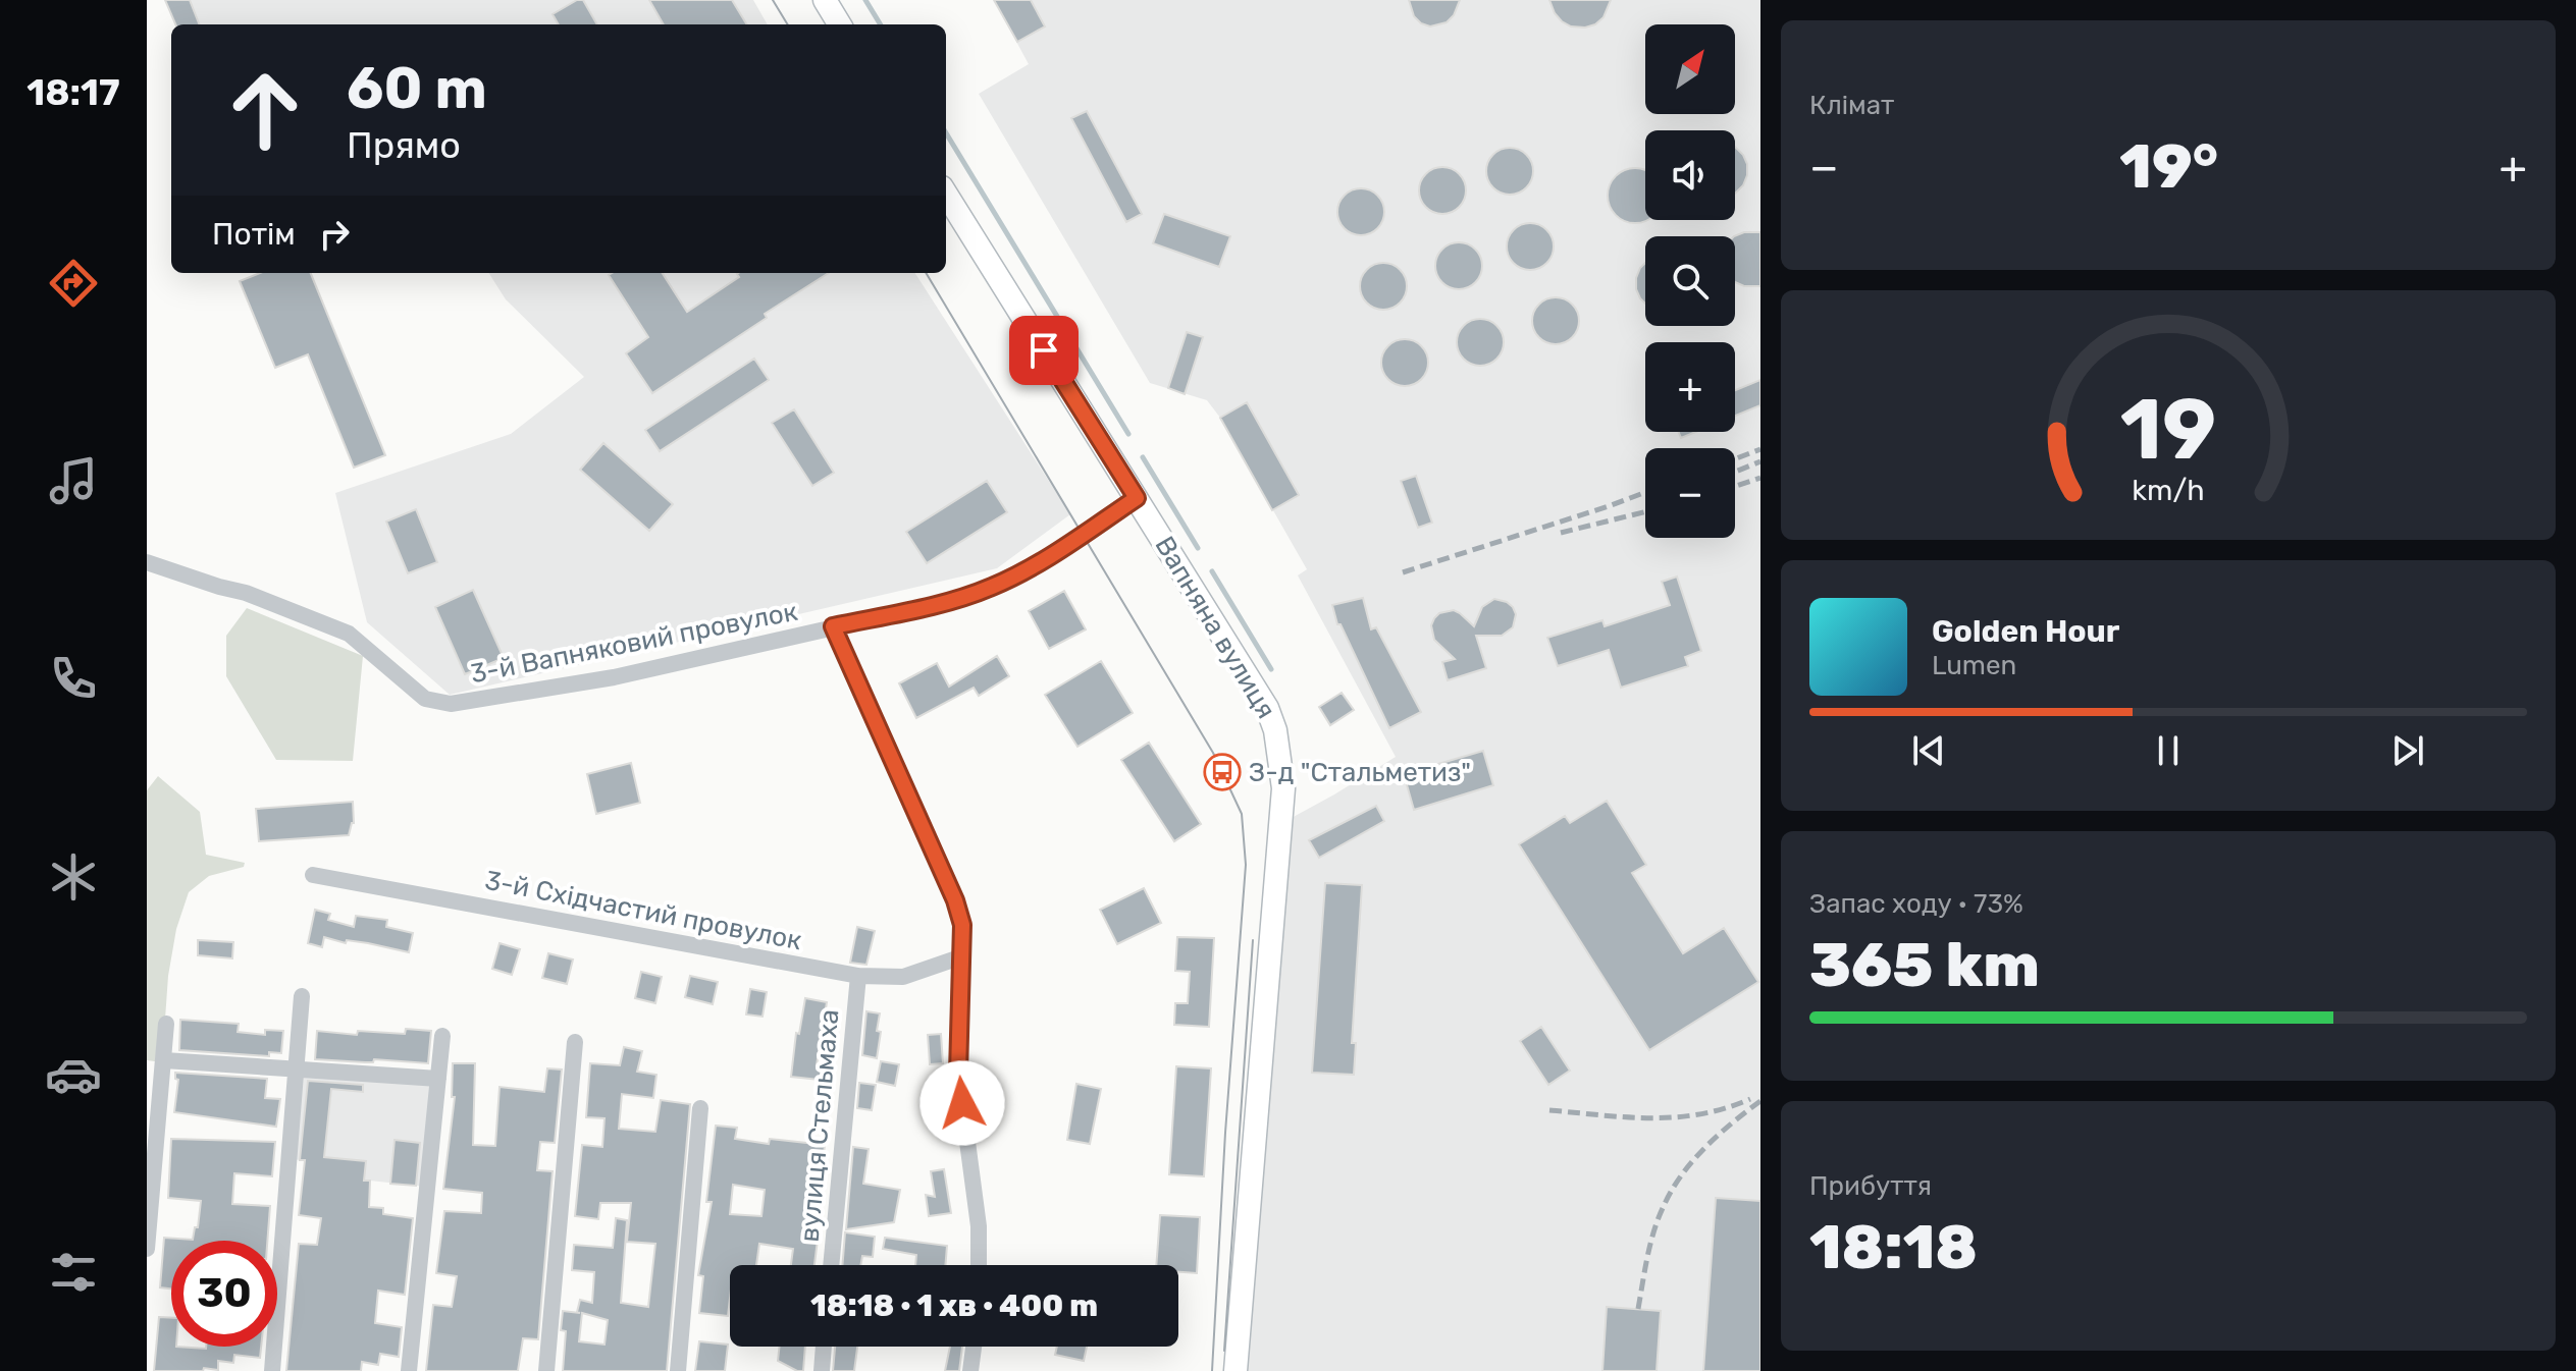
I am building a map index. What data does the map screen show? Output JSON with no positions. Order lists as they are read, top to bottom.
{
  "streets": {
    "street": [
      "Вапняна вулиця",
      "3-й Вапняковий провулок",
      "3-й Східчастий провулок",
      "вулиця Стельмаха"
    ]
  },
  "crossings": [
    ["Вапняна вулиця", "3-й Вапняковий провулок"],
    ["3-й Східчастий провулок", "вулиця Стельмаха"]
  ],
  "places": {
    "bus stop": ["З-д \"Стальметиз\""]
  },
  "north": "top right",
  "page": {
    "tabs": "18:17",
    "tile": [
      "Клімат",
      ["Запас ходу · 73%", "365 km"],
      ["Прибуття", "18:18"]
    ],
    "map_buttons": ["+", "−"],
    "turn": ["60 m", "Прямо"],
    "heat": ["−", "19°", "+"],
    "then": "Потім",
    "song": ["Golden Hour", "Lumen"],
    "limit": "30",
    "trip": "18:18 · 1 хв · 400 m",
    "gauge": ["19", "km/h"]
  }
}
